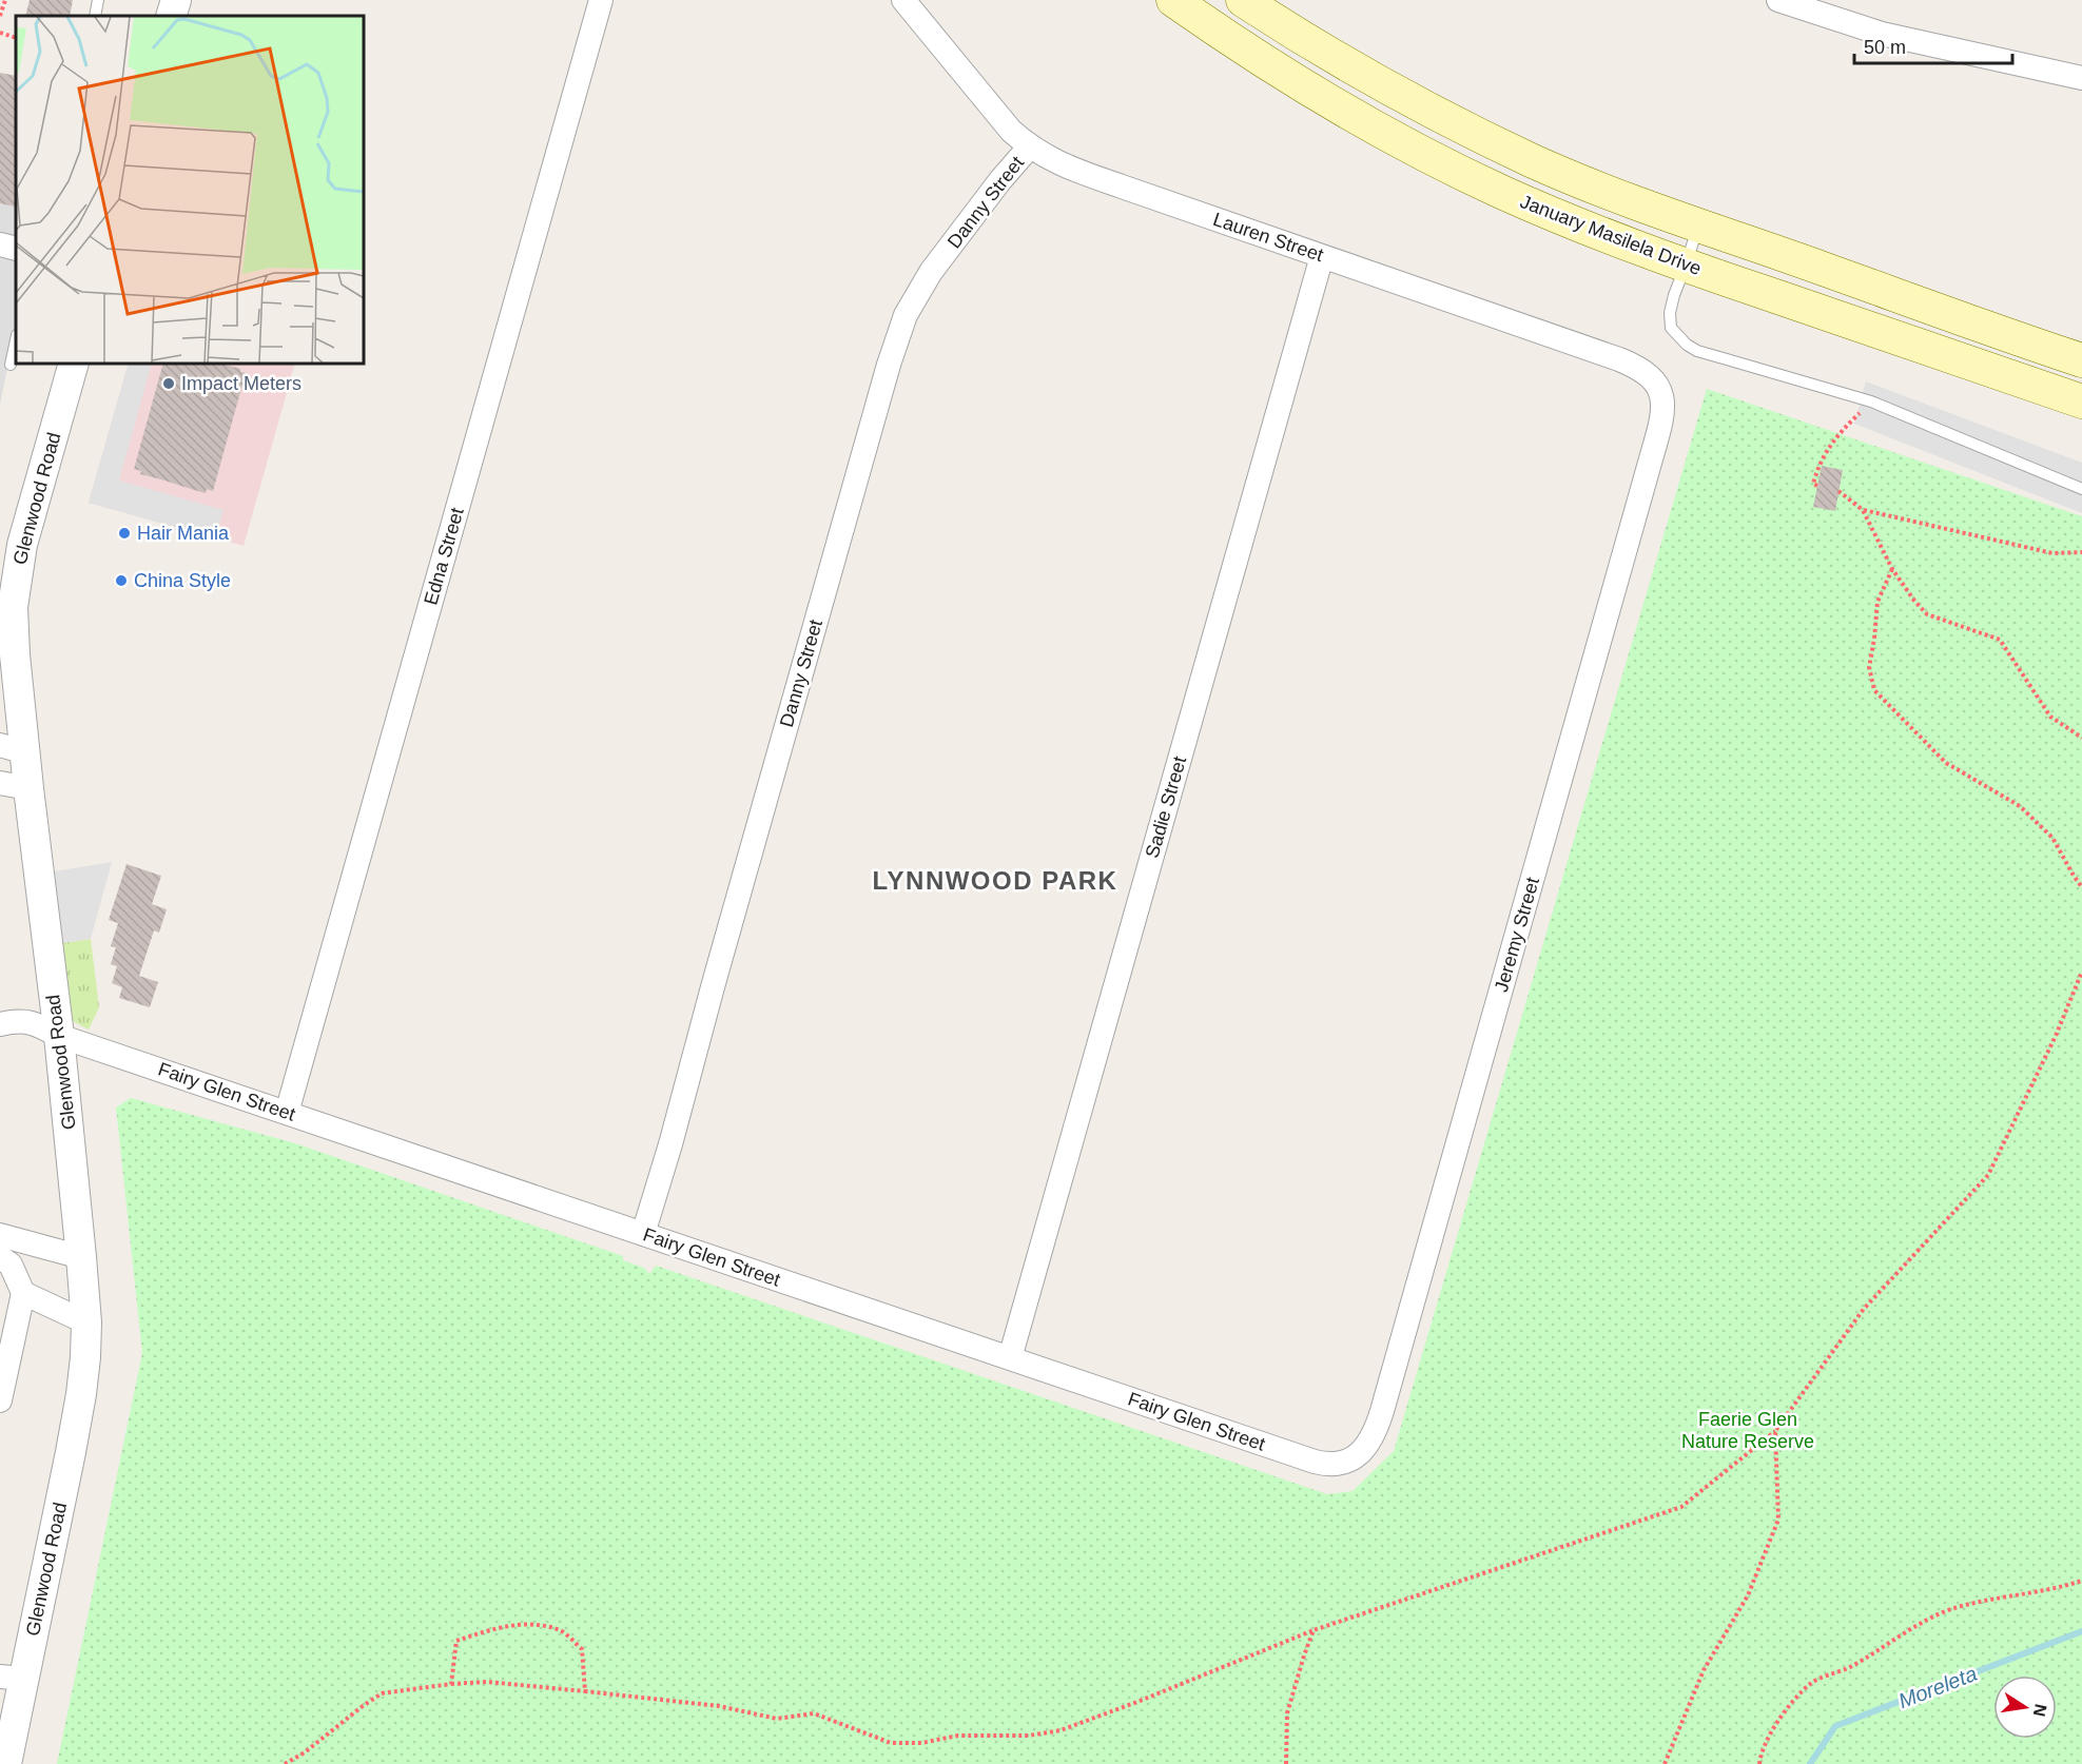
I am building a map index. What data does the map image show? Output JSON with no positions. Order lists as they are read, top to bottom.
{
  "streets": {
    "main road": ["January Masilela Drive"],
    "street": [
      "Danny Street",
      "Lauren Street",
      "Glenwood Road",
      "Edna Street",
      "Sadie Street",
      "Jeremy Street",
      "Fairy Glen Street"
    ]
  },
  "crossings": [
    ["Danny Street", "Lauren Street"],
    ["Danny Street", "Fairy Glen Street"],
    ["Lauren Street", "Sadie Street"],
    ["Lauren Street", "Jeremy Street"],
    ["Glenwood Road", "Fairy Glen Street"],
    ["Edna Street", "Fairy Glen Street"],
    ["Sadie Street", "Fairy Glen Street"],
    ["Jeremy Street", "Fairy Glen Street"]
  ],
  "districts": ["LYNNWOOD PARK"],
  "water": ["Moreleta"],
  "parks": ["Faerie Glen Nature Reserve"],
  "places": ["Impact Meters", "Hair Mania", "China Style"],
  "scale_bar": "50 m",
  "north": "right"
}
